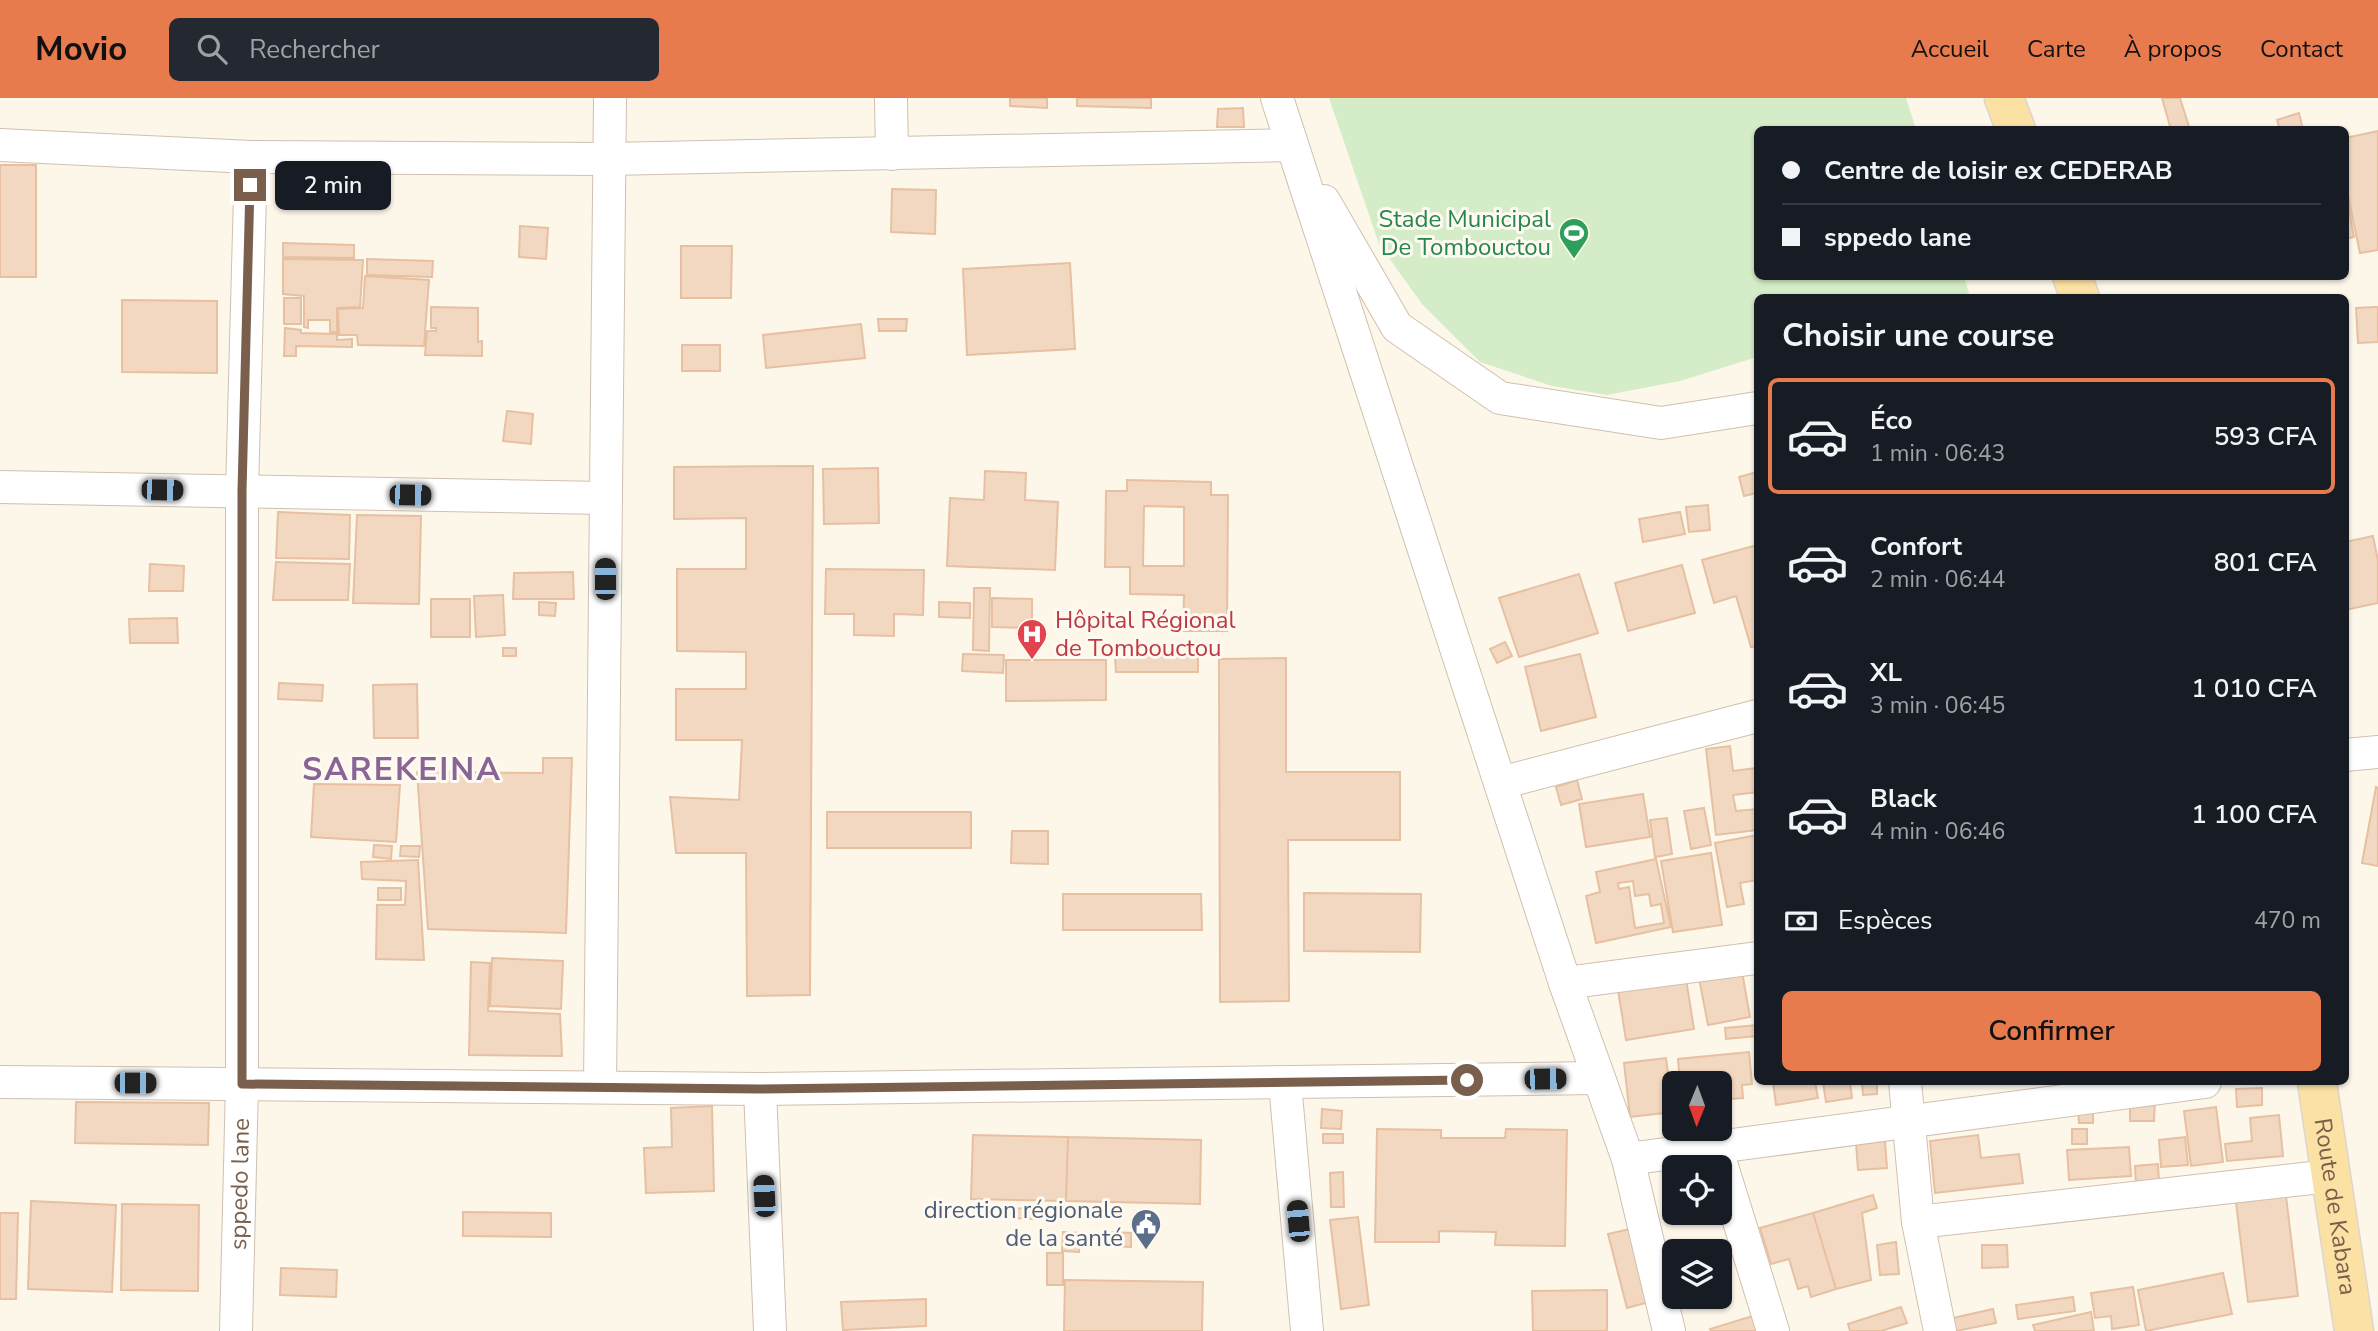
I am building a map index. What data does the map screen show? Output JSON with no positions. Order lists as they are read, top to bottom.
{
  "streets": {
    "main road": ["Route de Kabara"],
    "street": ["sppedo lane"]
  },
  "districts": ["SAREKEINA"],
  "places": {
    "sports": ["Stade Municipal De Tombouctou"],
    "hospital": ["Hôpital Régional de Tombouctou"],
    "public building": ["direction régionale de la santé"]
  },
  "north": "bottom",
  "page": {
    "header": "Movio",
    "search": "Rechercher",
    "nav": [
      "Accueil",
      "Carte",
      "À propos",
      "Contact"
    ],
    "banner": ["Centre de loisir ex CEDERAB", "sppedo lane"],
    "bubble": "2 min",
    "heading": "Choisir une course",
    "list": [
      {
        "name": "Éco",
        "note": "1 min · 06:43",
        "value": "593 CFA"
      },
      {
        "name": "Confort",
        "note": "2 min · 06:44",
        "value": "801 CFA"
      },
      {
        "name": "XL",
        "note": "3 min · 06:45",
        "value": "1 010 CFA"
      },
      {
        "name": "Black",
        "note": "4 min · 06:46",
        "value": "1 100 CFA"
      }
    ],
    "pay": ["Espèces", "470 m"],
    "buttons": "Confirmer"
  }
}
